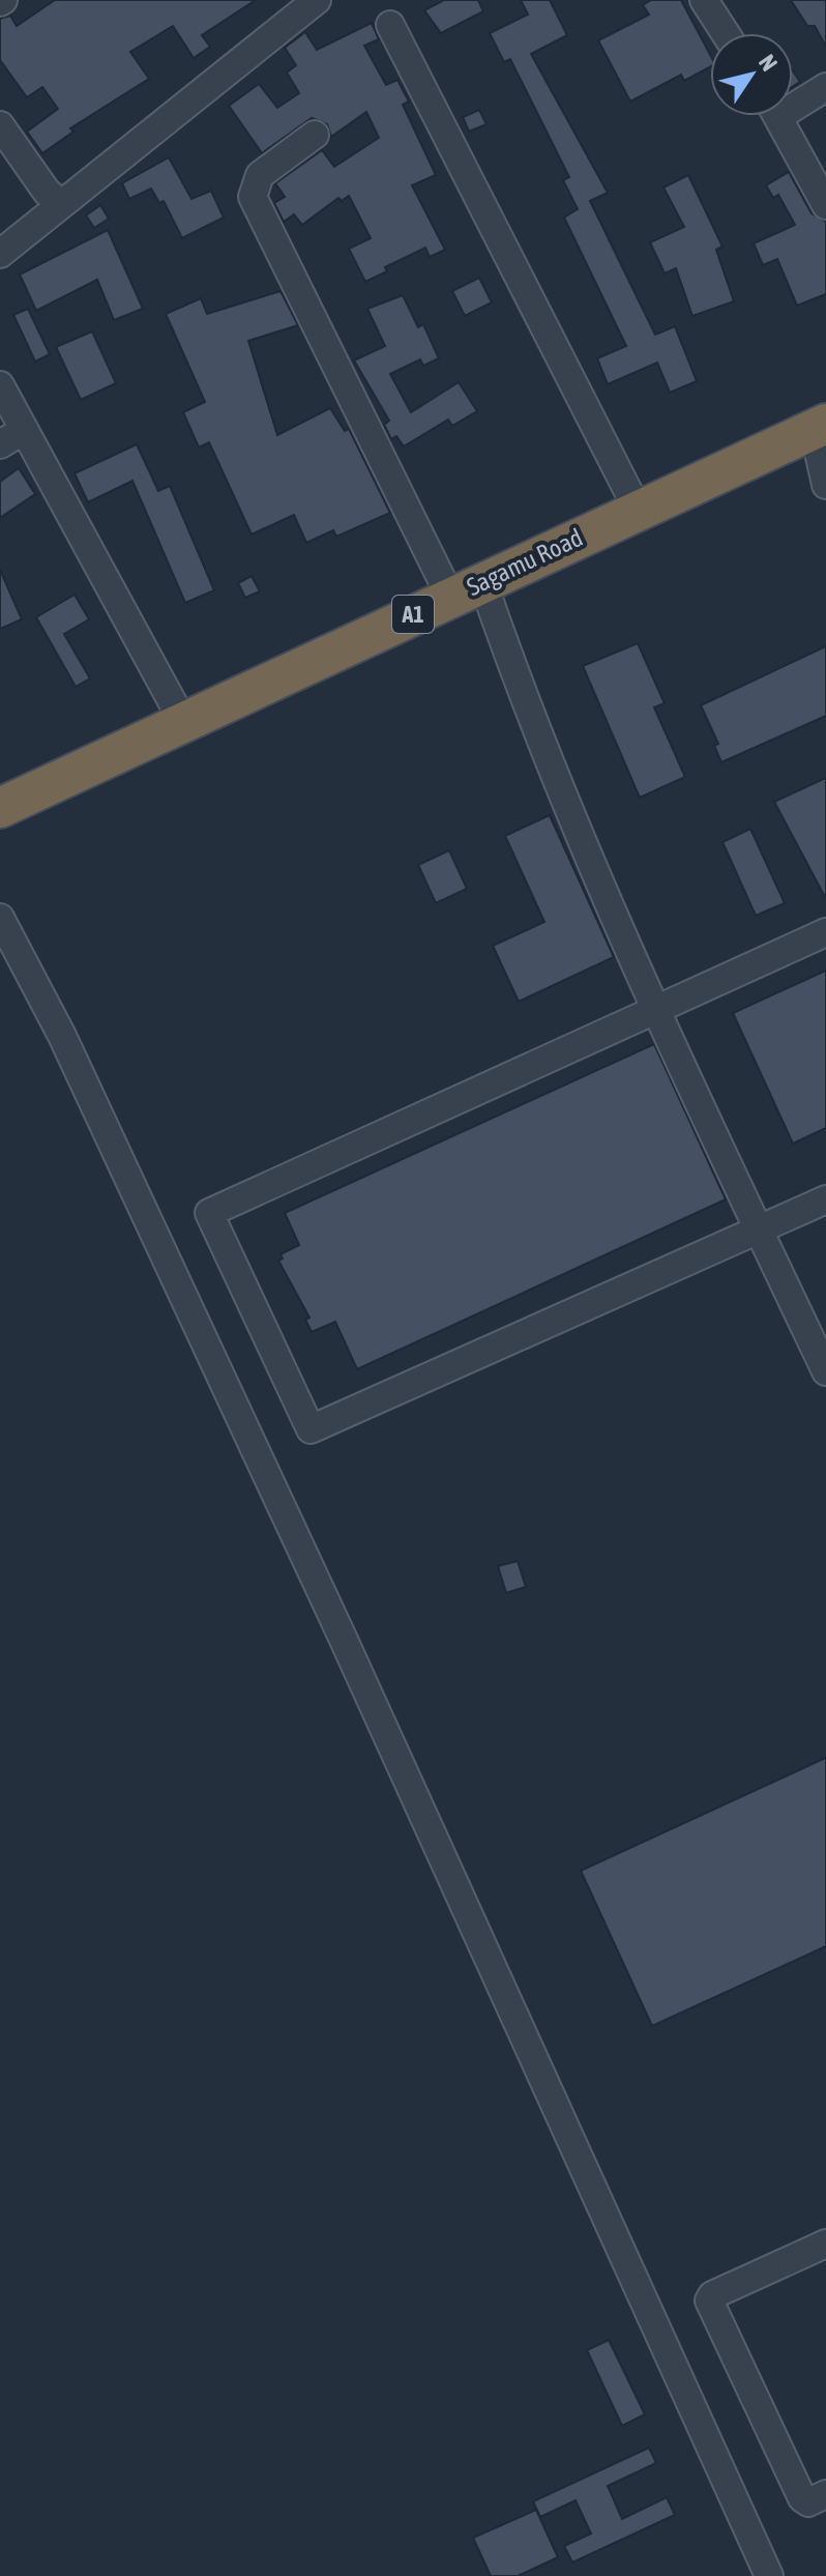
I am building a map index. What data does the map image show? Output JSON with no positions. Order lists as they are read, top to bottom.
{
  "streets": {
    "highway": ["Sagamu Road", "A1"]
  },
  "north": "top right"
}
